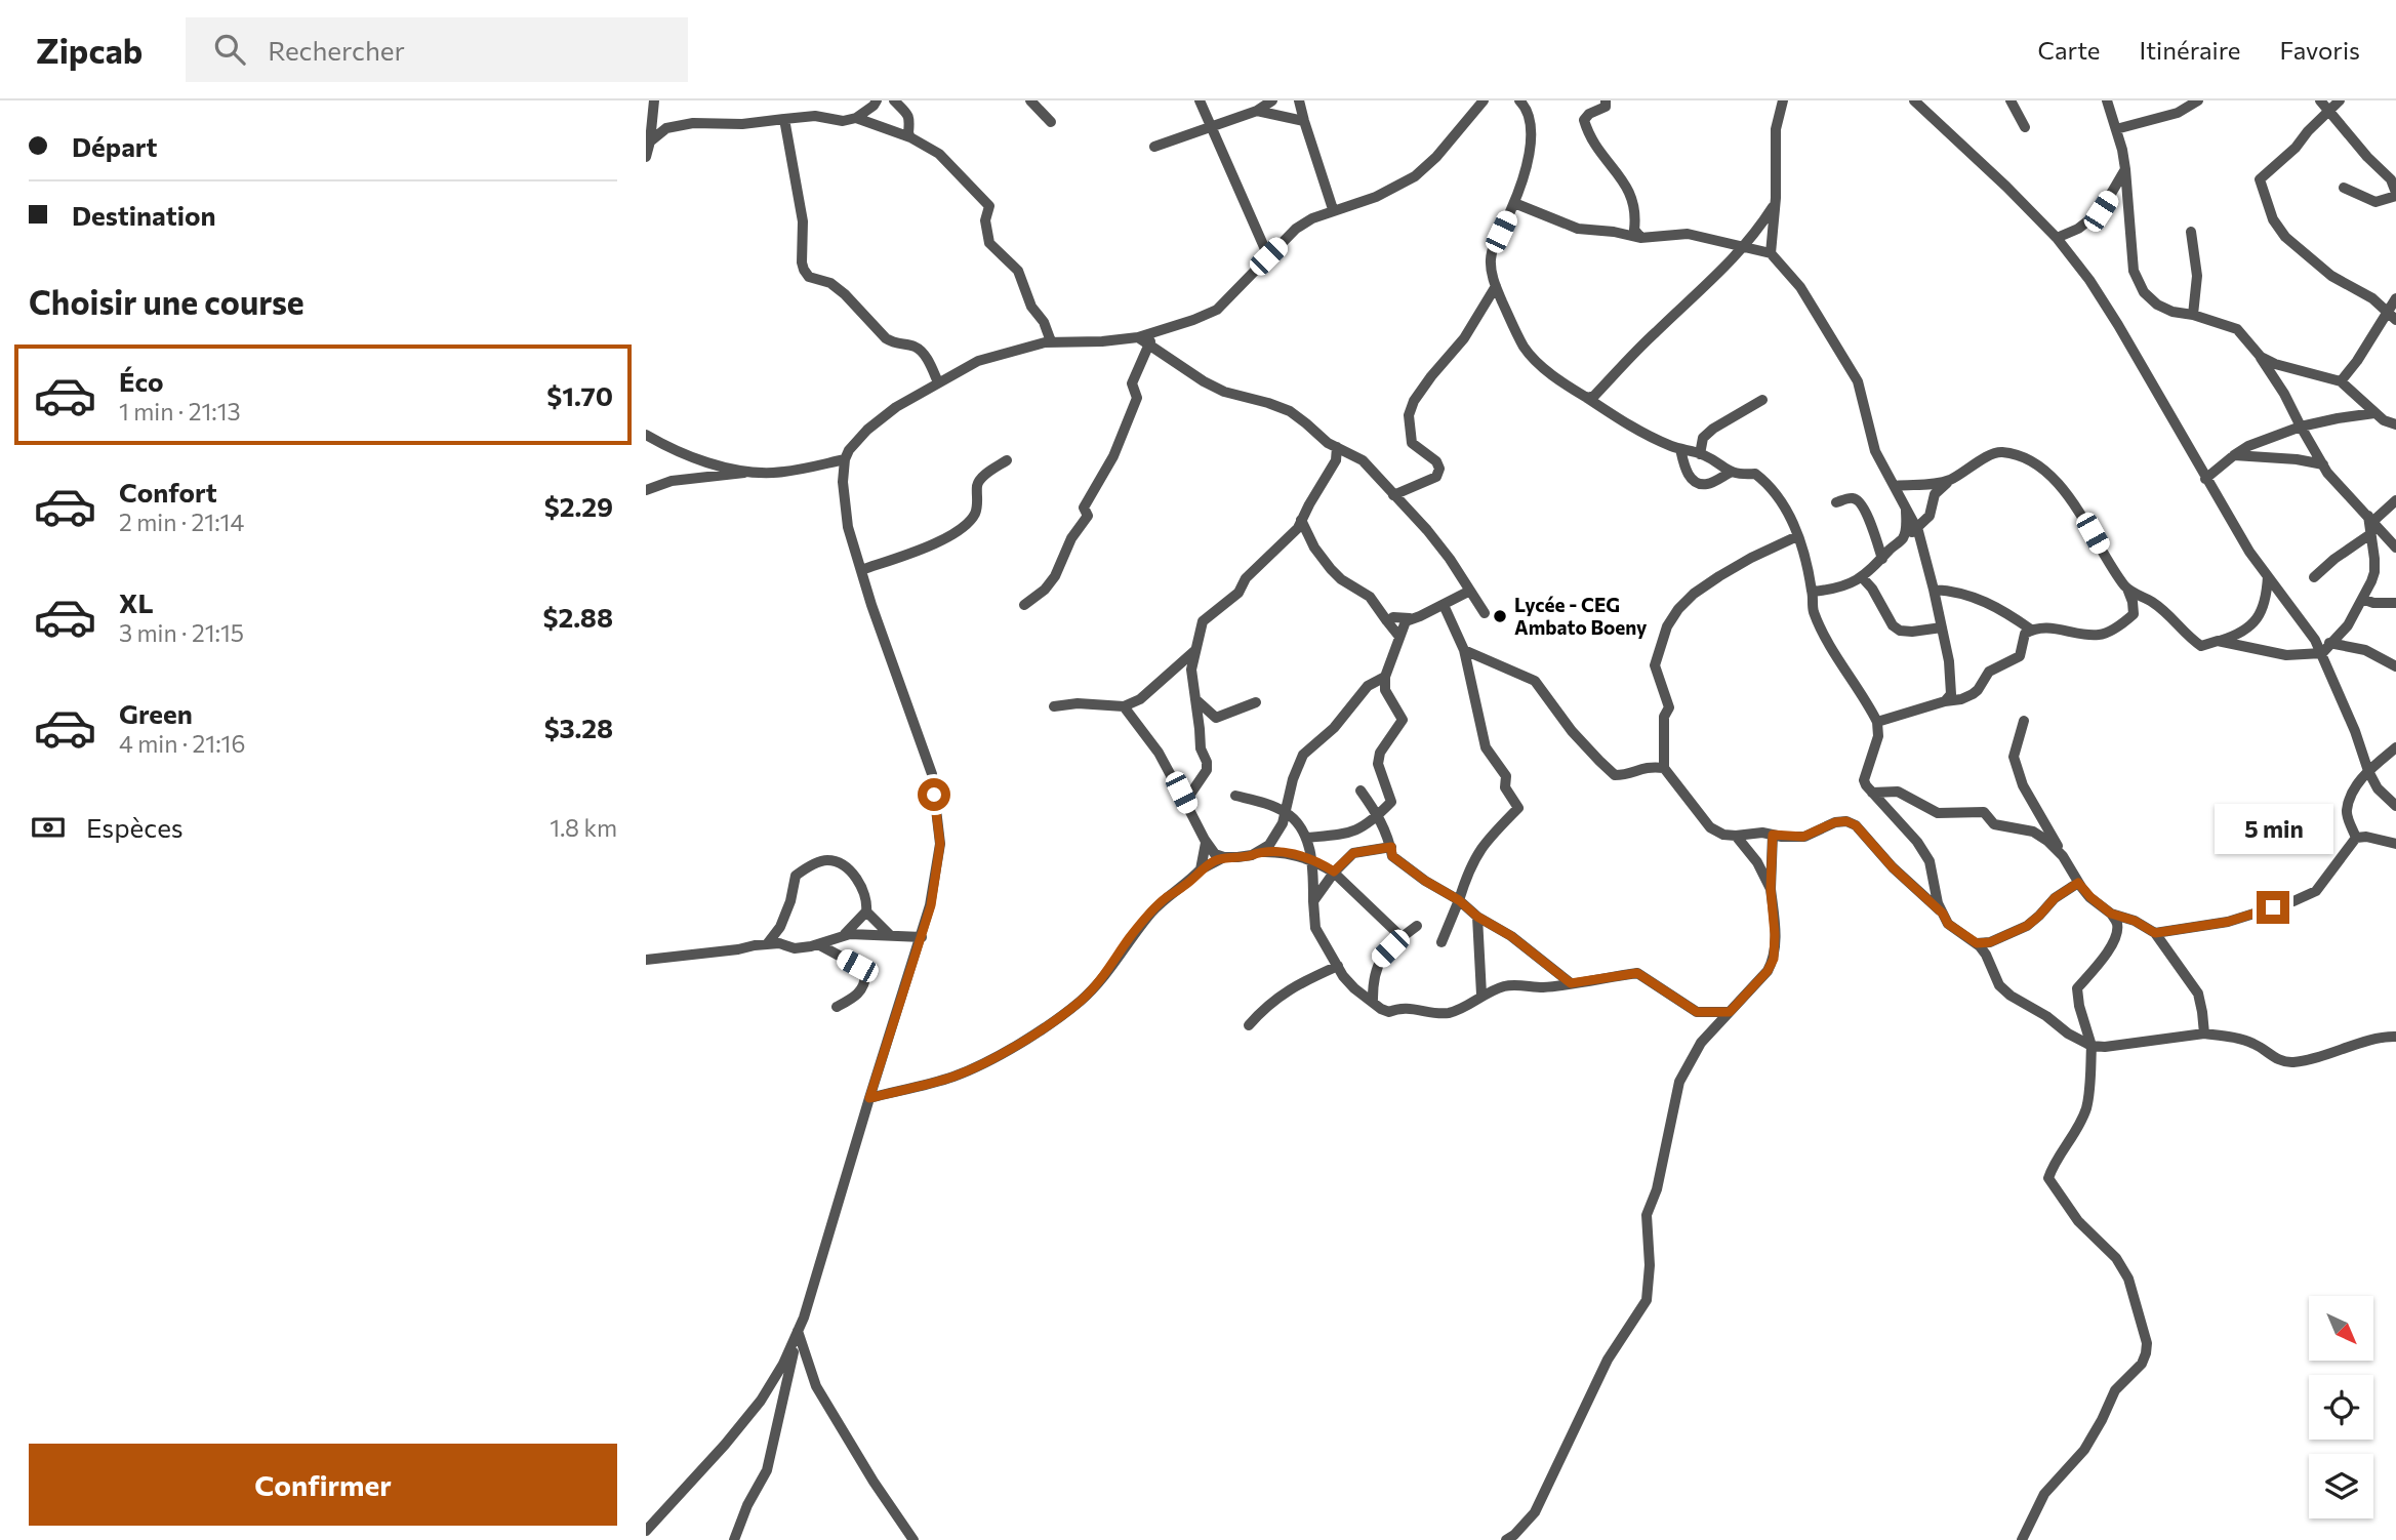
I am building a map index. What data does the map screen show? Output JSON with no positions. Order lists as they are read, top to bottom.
{
  "places": ["Lycée - CEG Ambato Boeny"],
  "north": "bottom right",
  "page": {
    "header": "Zipcab",
    "search": "Rechercher",
    "nav": ["Carte", "Itinéraire", "Favoris"],
    "banner": ["Départ", "Destination"],
    "heading": "Choisir une course",
    "list": [
      {
        "name": "Éco",
        "note": "1 min · 21:13",
        "value": "$1.70"
      },
      {
        "name": "Confort",
        "note": "2 min · 21:14",
        "value": "$2.29"
      },
      {
        "name": "XL",
        "note": "3 min · 21:15",
        "value": "$2.88"
      },
      {
        "name": "Green",
        "note": "4 min · 21:16",
        "value": "$3.28"
      }
    ],
    "pay": ["Espèces", "1.8 km"],
    "bubble": "5 min",
    "buttons": "Confirmer"
  }
}
